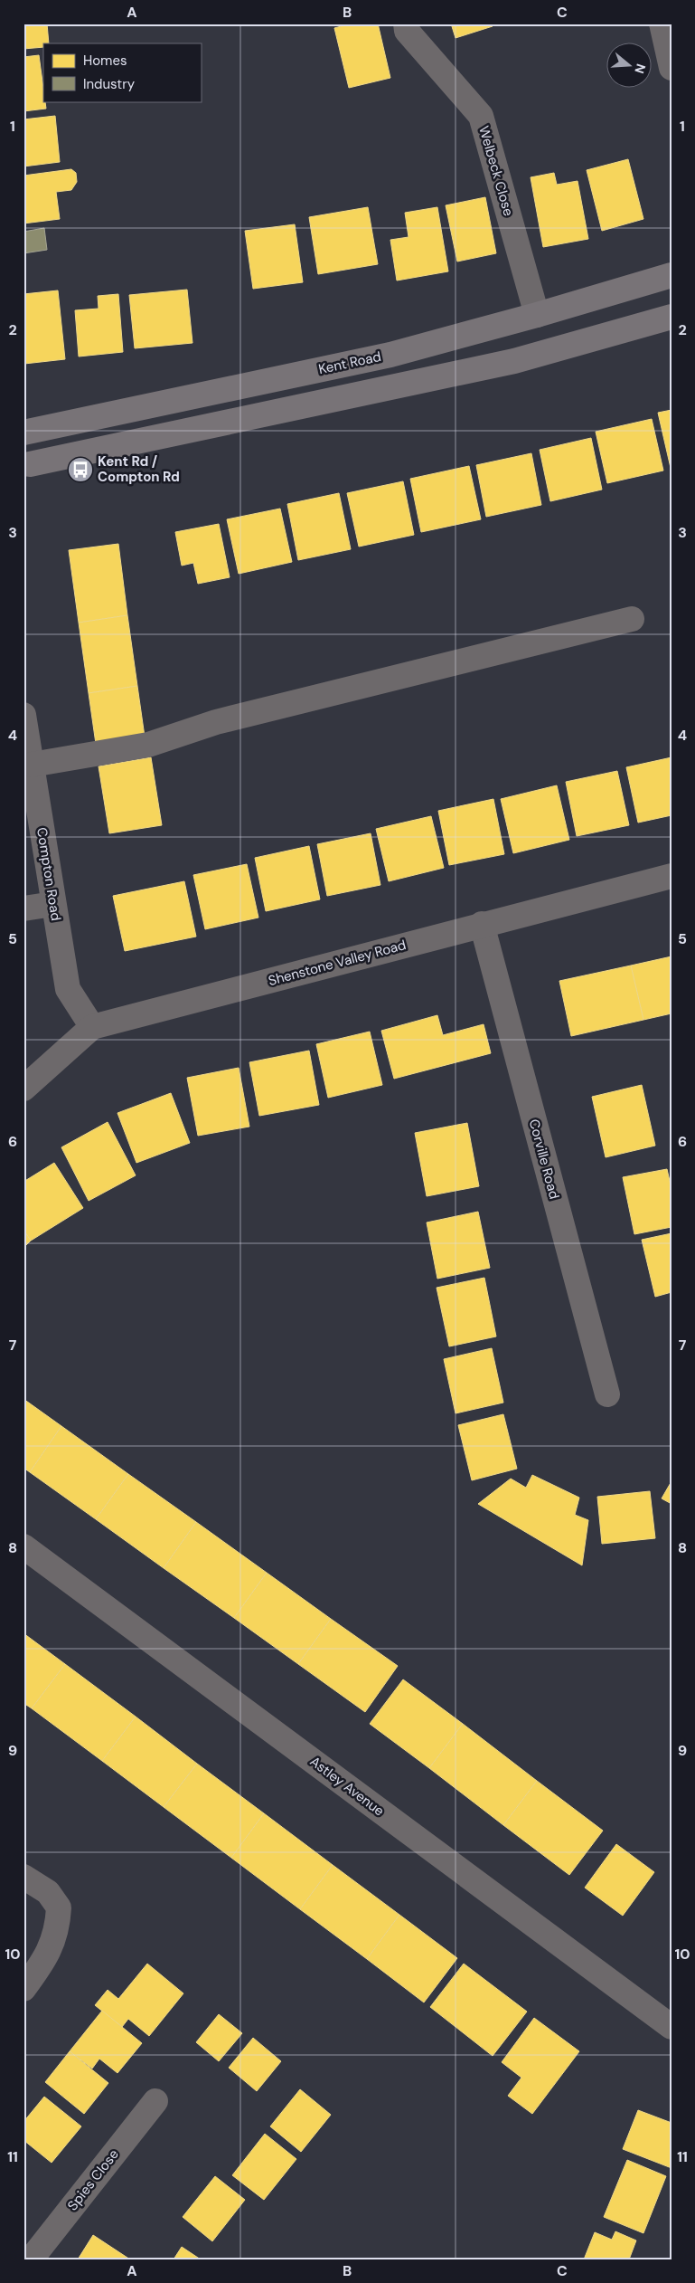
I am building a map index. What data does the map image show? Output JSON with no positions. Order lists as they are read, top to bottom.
{
  "streets": {
    "main road": ["Kent Road"],
    "street": [
      "Welbeck Close",
      "Compton Road",
      "Shenstone Valley Road",
      "Corville Road",
      "Astley Avenue",
      "Spies Close"
    ]
  },
  "crossings": [
    ["Welbeck Close", "Kent Road"],
    ["Compton Road", "Shenstone Valley Road"],
    ["Shenstone Valley Road", "Corville Road"]
  ],
  "places": {
    "bus stop": ["Kent Rd / Compton Rd"]
  },
  "legend": ["Homes", "Industry"],
  "north": "right",
  "grid": {
    "columns": ["A", "B", "C"],
    "rows": [
      "1",
      "2",
      "3",
      "4",
      "5",
      "6",
      "7",
      "8",
      "9",
      "10",
      "11"
    ]
  }
}
